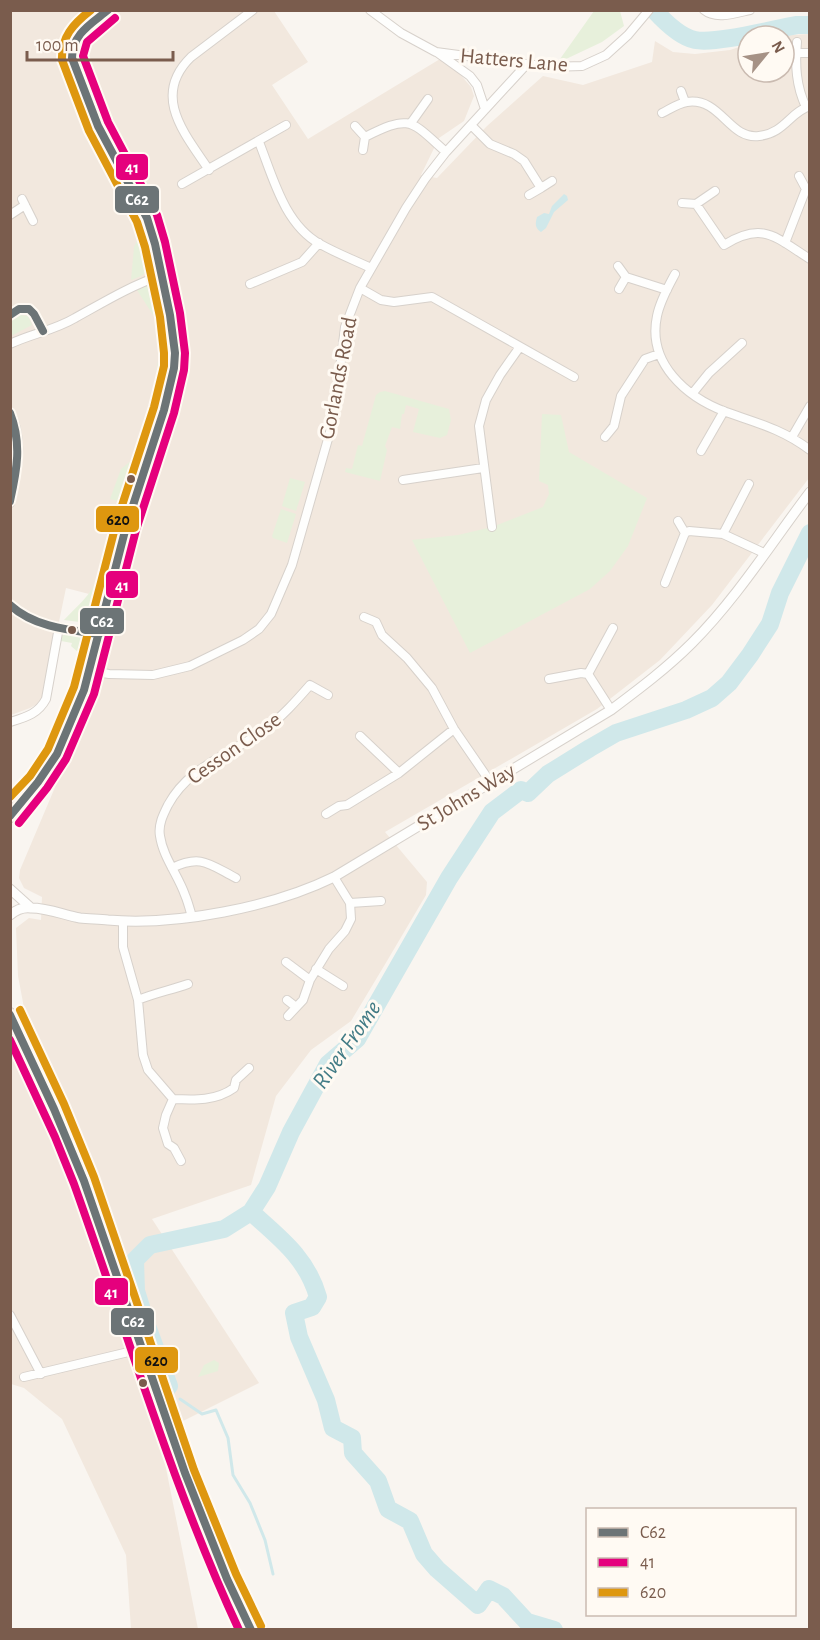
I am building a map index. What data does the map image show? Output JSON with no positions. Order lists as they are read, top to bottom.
{
  "streets": {
    "street": [
      "Hatters Lane",
      "Gorlands Road",
      "Cesson Close",
      "St Johns Way"
    ]
  },
  "crossings": [
    ["Hatters Lane", "Gorlands Road"],
    ["Cesson Close", "St Johns Way"]
  ],
  "water": ["River Frome"],
  "lines": ["transit line C62", "transit line 620", "transit line 41"],
  "legend": ["C62", "41", "620"],
  "scale_bar": "100 m",
  "north": "top right"
}
